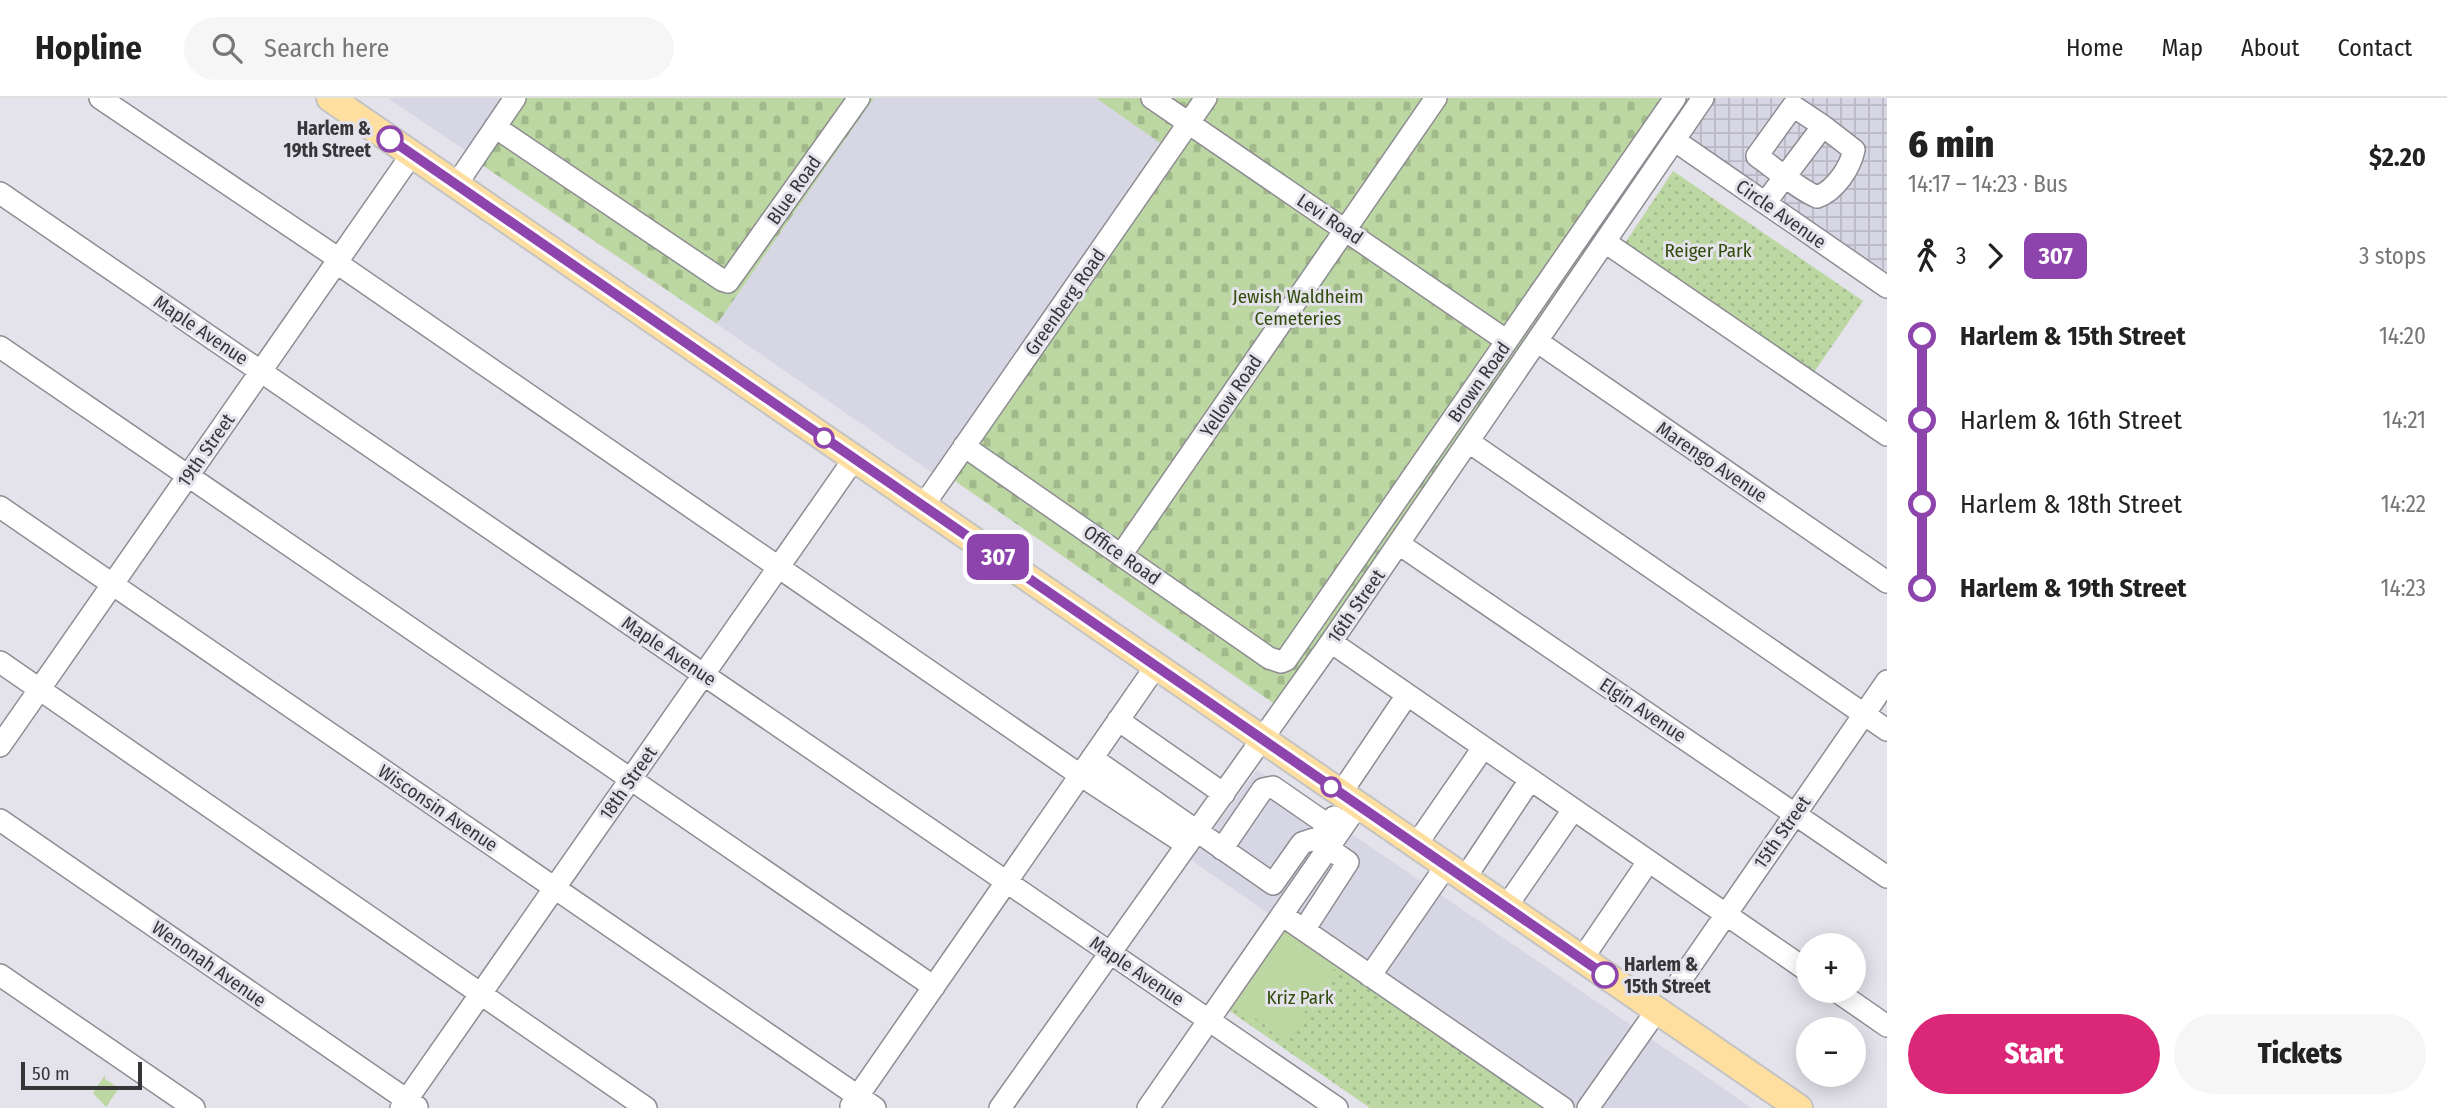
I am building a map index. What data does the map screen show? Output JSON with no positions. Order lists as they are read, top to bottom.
{
  "streets": {
    "street": [
      "Blue Road",
      "Circle Avenue",
      "Levi Road",
      "Greenberg Road",
      "Maple Avenue",
      "Brown Road",
      "Yellow Road",
      "19th Street",
      "Marengo Avenue",
      "Office Road",
      "16th Street",
      "Elgin Avenue",
      "18th Street",
      "Wisconsin Avenue",
      "15th Street",
      "Wenonah Avenue"
    ]
  },
  "crossings": [
    ["Circle Avenue", "16th Street"],
    ["Levi Road", "Greenberg Road"],
    ["Levi Road", "Brown Road"],
    ["Levi Road", "Yellow Road"],
    ["Greenberg Road", "Office Road"],
    ["Maple Avenue", "19th Street"],
    ["Maple Avenue", "16th Street"],
    ["Maple Avenue", "18th Street"],
    ["Brown Road", "Office Road"],
    ["Yellow Road", "Office Road"],
    ["19th Street", "Wisconsin Avenue"],
    ["Marengo Avenue", "16th Street"],
    ["16th Street", "Elgin Avenue"],
    ["Elgin Avenue", "15th Street"],
    ["18th Street", "Wisconsin Avenue"],
    ["18th Street", "Wenonah Avenue"]
  ],
  "parks": ["Reiger Park", "Jewish Waldheim Cemeteries", "Kriz Park"],
  "places": ["Harlem & 19th Street", "Harlem & 15th Street"],
  "lines": ["bus line 307"],
  "scale_bar": "50 m",
  "page": {
    "header": "Hopline",
    "search": "Search here",
    "nav": [
      "Home",
      "Map",
      "About",
      "Contact"
    ],
    "on_map": "307",
    "heading": ["6 min", "14:17 – 14:23 · Bus", "$2.20"],
    "legs": ["3", "307", "3 stops"],
    "list": [
      {
        "name": "Harlem & 15th Street",
        "value": "14:20"
      },
      {
        "name": "Harlem & 16th Street",
        "value": "14:21"
      },
      {
        "name": "Harlem & 18th Street",
        "value": "14:22"
      },
      {
        "name": "Harlem & 19th Street",
        "value": "14:23"
      }
    ],
    "map_buttons": ["+", "−"],
    "buttons": ["Start", "Tickets"],
    "scale": "50 m"
  }
}
